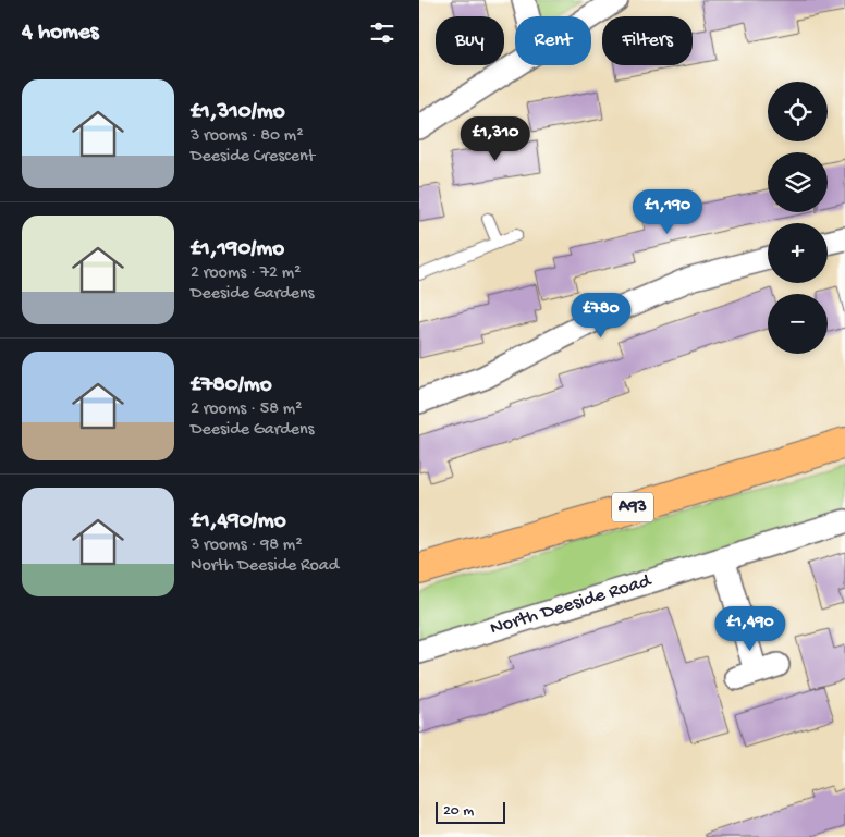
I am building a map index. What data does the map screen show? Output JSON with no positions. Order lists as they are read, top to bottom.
{
  "streets": {
    "main road": ["A93"],
    "street": ["North Deeside Road"]
  },
  "scale_bar": "20 m",
  "page": {
    "heading": "4 homes",
    "chip": ["Buy", "Rent", "Filters"],
    "list": [
      {
        "name": "£1,310/mo",
        "note": "3 rooms · 80 m² · Deeside Crescent"
      },
      {
        "name": "£1,190/mo",
        "note": "2 rooms · 72 m² · Deeside Gardens"
      },
      {
        "name": "£780/mo",
        "note": "2 rooms · 58 m² · Deeside Gardens"
      },
      {
        "name": "£1,490/mo",
        "note": "3 rooms · 98 m² · North Deeside Road"
      }
    ],
    "map_buttons": ["+", "−"],
    "price": [
      "£1,310",
      "£1,190",
      "£780",
      "£1,490"
    ],
    "scale": "20 m"
  }
}
